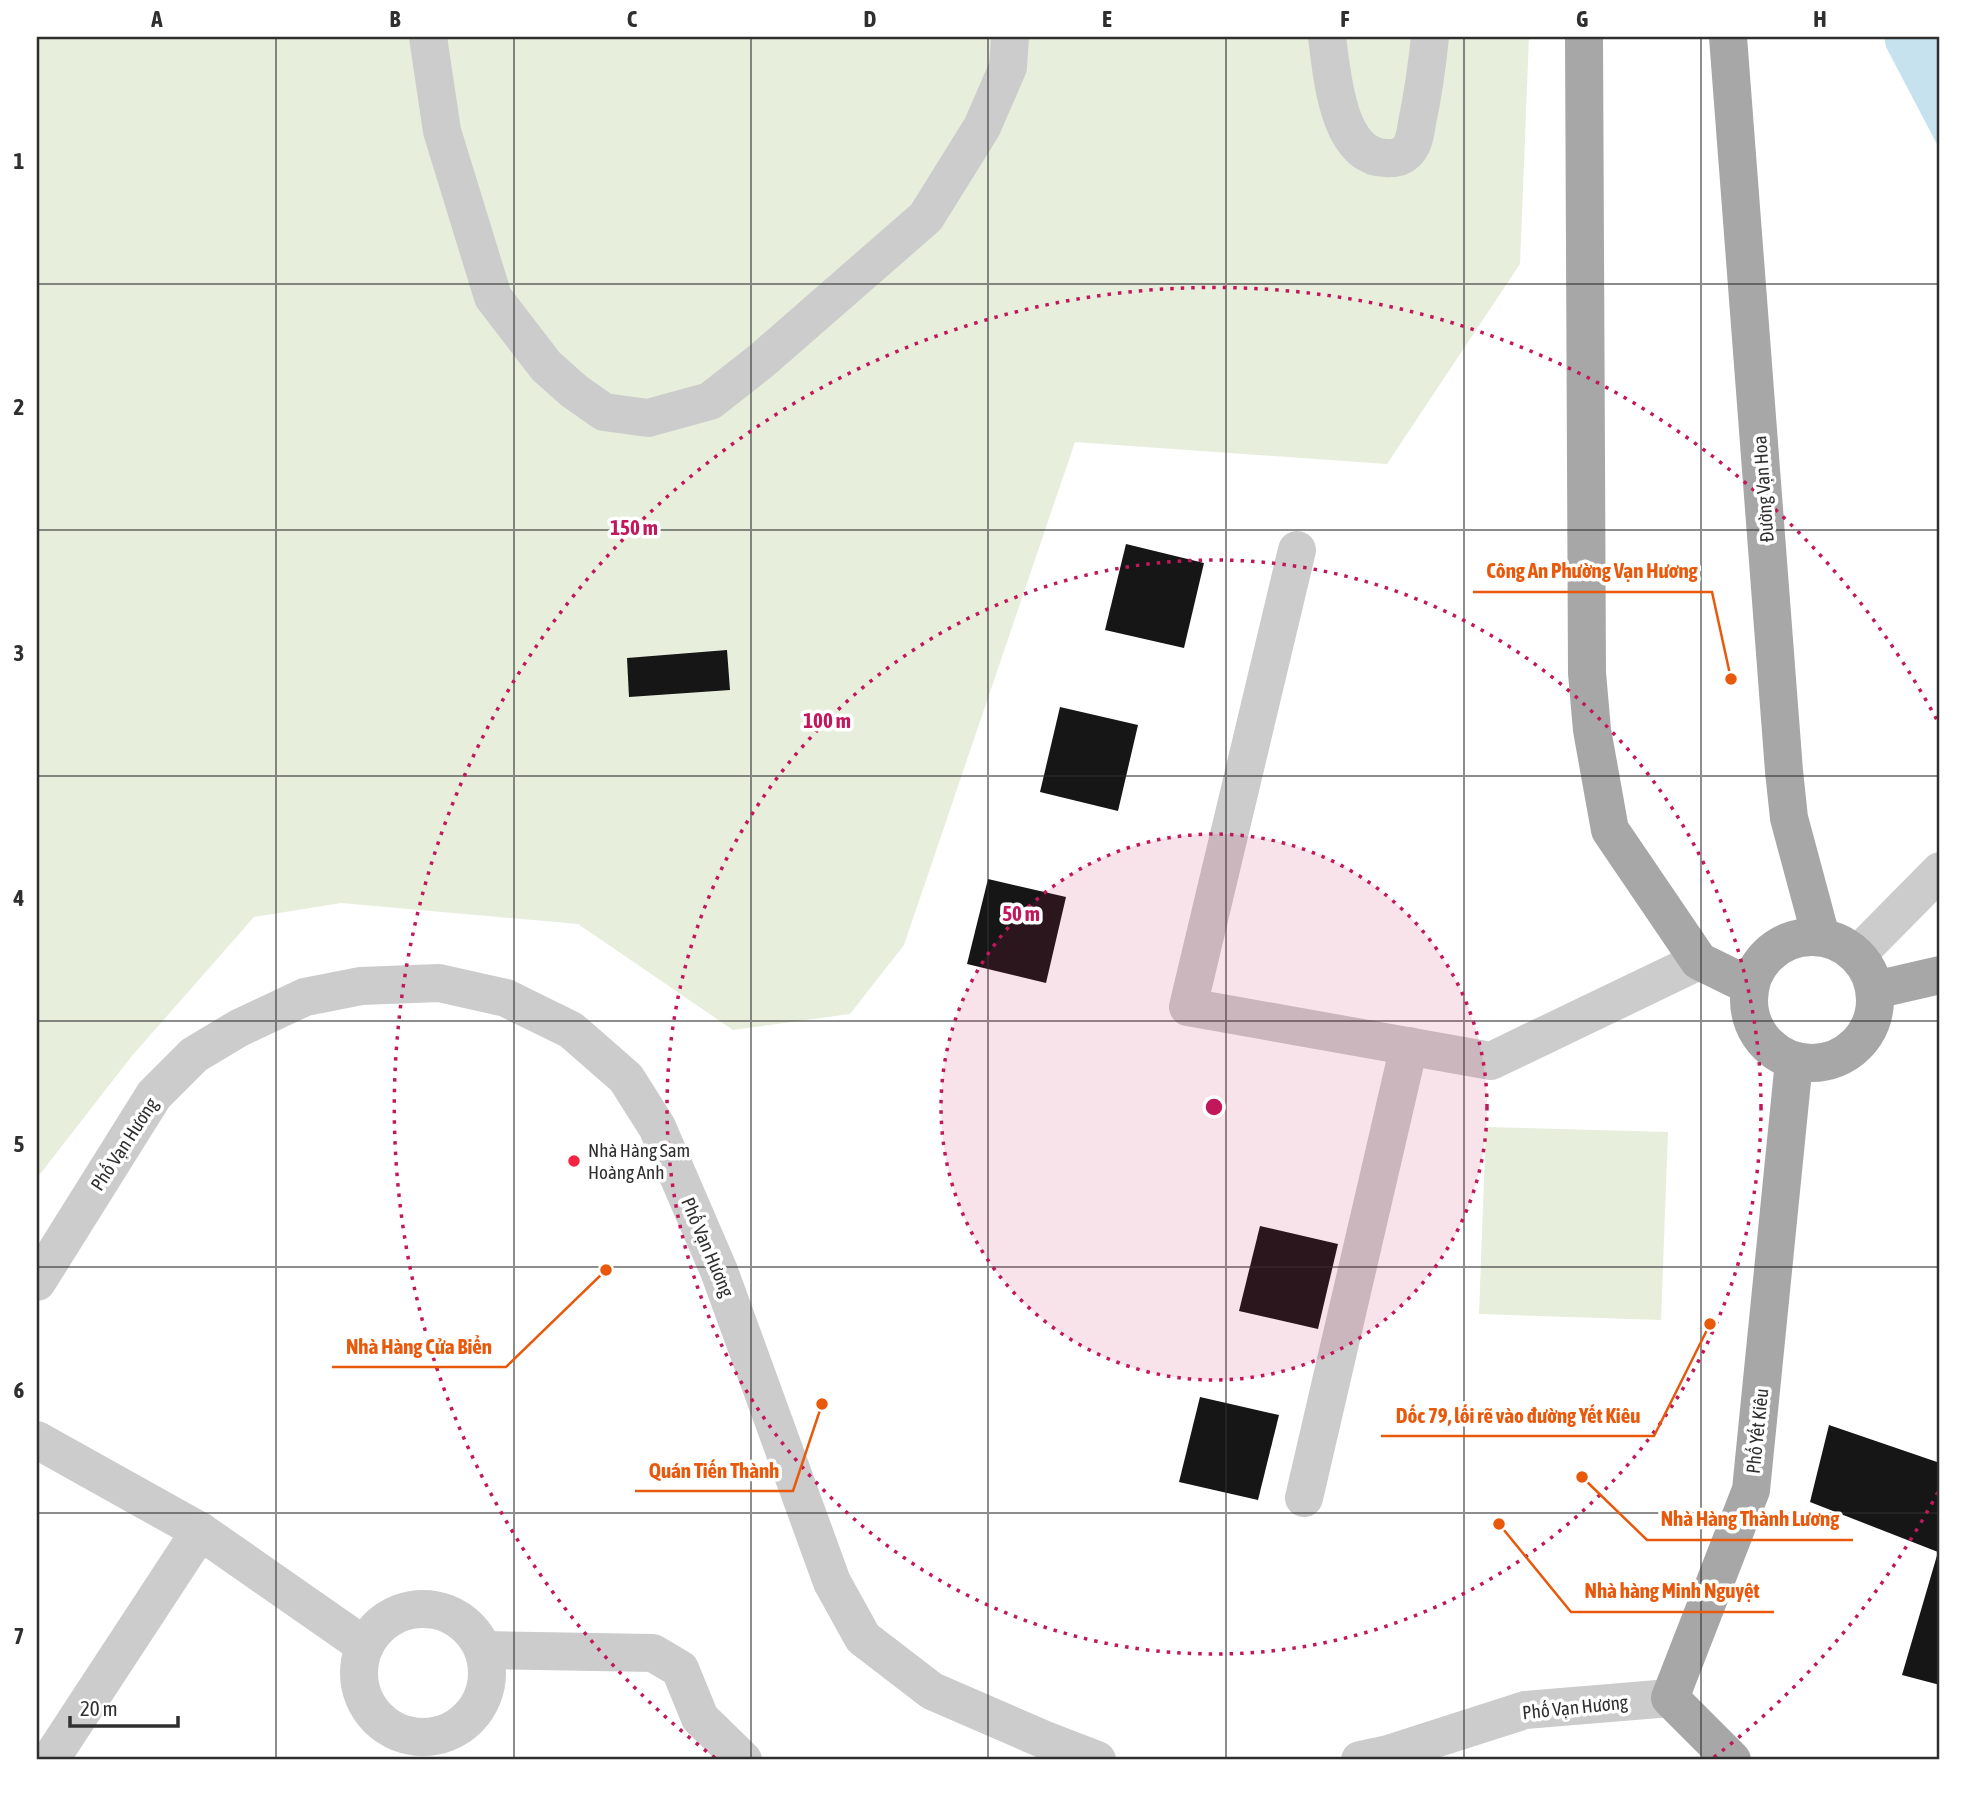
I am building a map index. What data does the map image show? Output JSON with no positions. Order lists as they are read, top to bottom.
{
  "streets": {
    "main road": ["Đường Vạn Hoa", "Phố Yết Kiêu"],
    "street": ["Phố Vạn Hương"]
  },
  "crossings": [
    ["Đường Vạn Hoa", "Phố Yết Kiêu"],
    ["Phố Vạn Hương", "Phố Yết Kiêu"]
  ],
  "places": [
    "Công An Phường Vạn Hương",
    "Nhà Hàng Sam Hoàng Anh",
    "Nhà Hàng Cửa Biển",
    "Dốc 79, lối rẽ vào đường Yết Kiêu",
    "Quán Tiến Thành",
    "Nhà Hàng Thành Lương",
    "Nhà hàng Minh Nguyệt"
  ],
  "scale_bar": "20 m",
  "grid": {
    "columns": [
      "A",
      "B",
      "C",
      "D",
      "E",
      "F",
      "G",
      "H"
    ],
    "rows": [
      "1",
      "2",
      "3",
      "4",
      "5",
      "6",
      "7"
    ]
  },
  "rings": ["150 m", "100 m", "50 m"]
}
